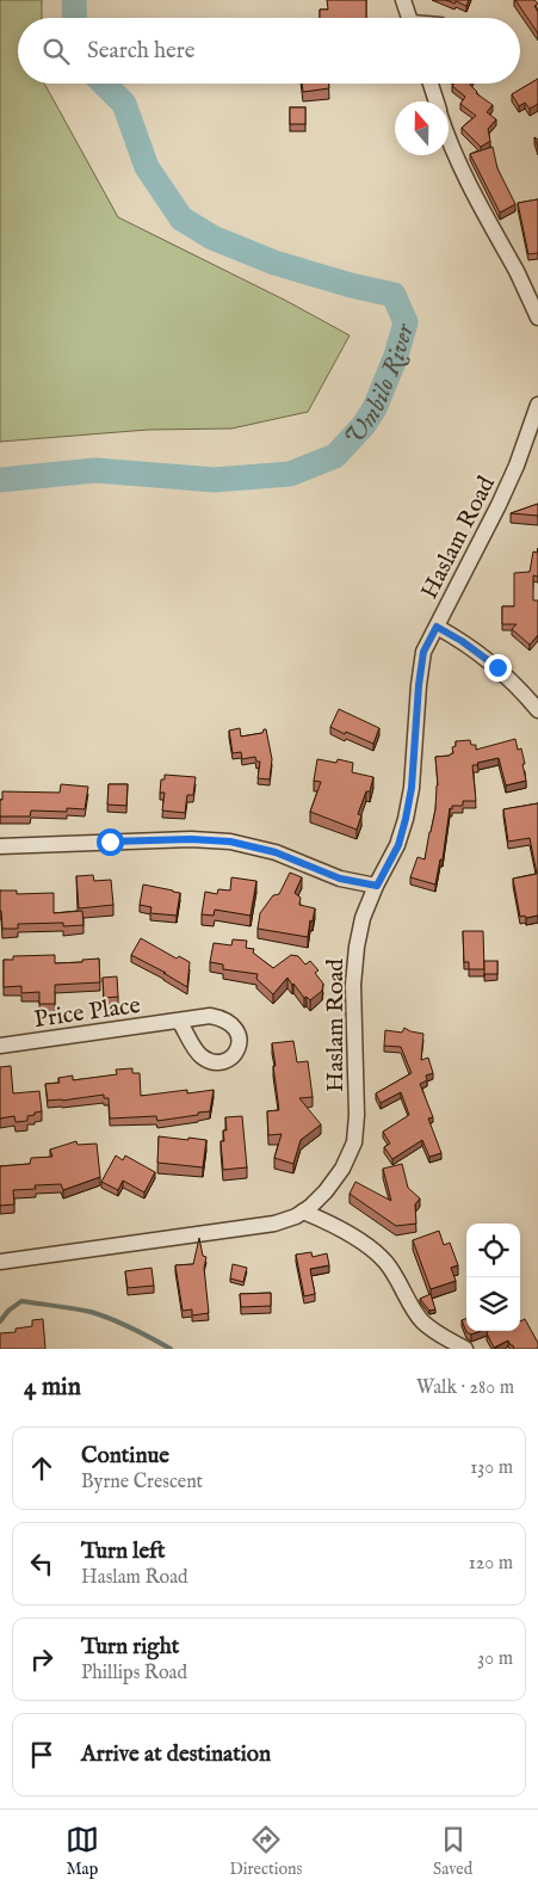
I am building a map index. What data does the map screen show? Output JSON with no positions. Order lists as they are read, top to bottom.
{
  "streets": {
    "street": ["Haslam Road", "Price Place"]
  },
  "water": ["Umbilo River"],
  "north": "top",
  "page": {
    "search": "Search here",
    "heading": ["4 min", "Walk · 280 m"],
    "list": [
      ["Continue", "Byrne Crescent", "130 m"],
      ["Turn left", "Haslam Road", "120 m"],
      ["Turn right", "Phillips Road", "30 m"],
      "Arrive at destination"
    ],
    "nav": ["Map", "Directions", "Saved"]
  }
}
